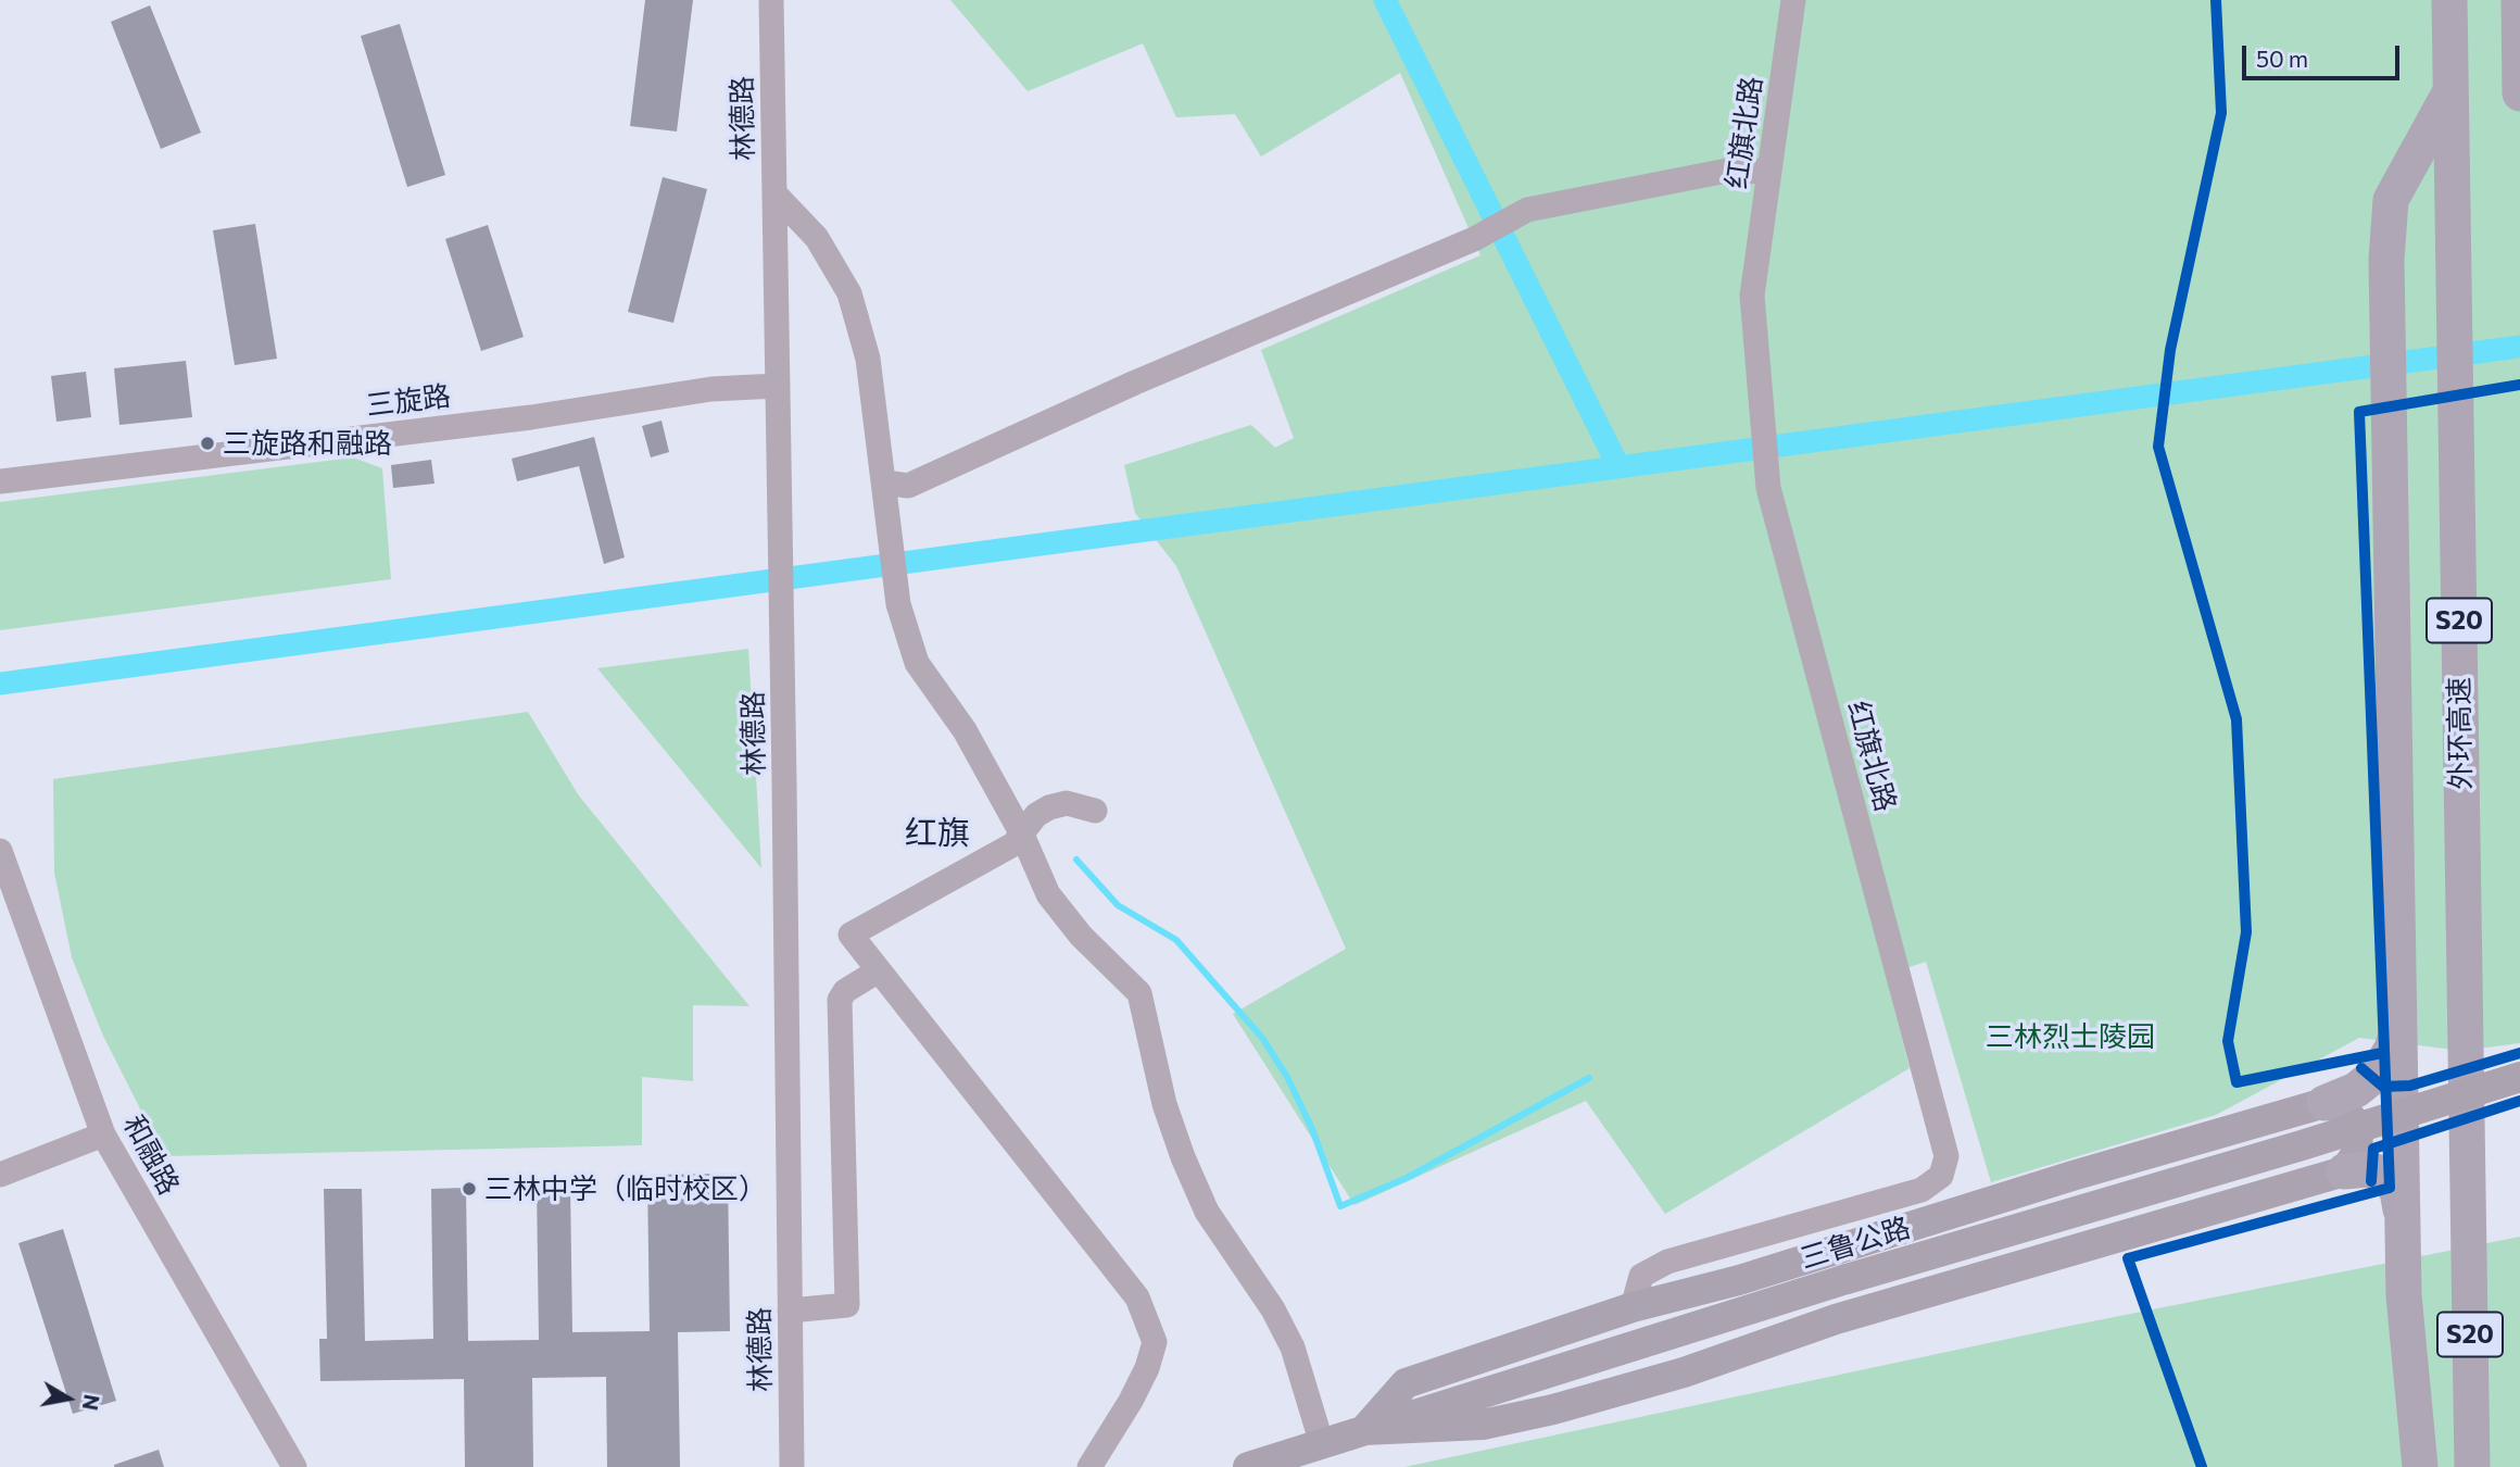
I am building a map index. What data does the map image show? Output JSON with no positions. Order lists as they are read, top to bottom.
{
  "streets": {
    "highway": ["S20", "外环高速"],
    "main road": ["三鲁公路"],
    "street": [
      "林德路",
      "红旗北路",
      "三旋路",
      "和融路"
    ]
  },
  "crossings": [
    ["林德路", "三旋路"],
    ["红旗北路", "三鲁公路"]
  ],
  "districts": ["红旗"],
  "parks": ["三林烈士陵园"],
  "places": ["三旋路和融路", "三林中学（临时校区）"],
  "scale_bar": "50 m",
  "north": "right"
}
